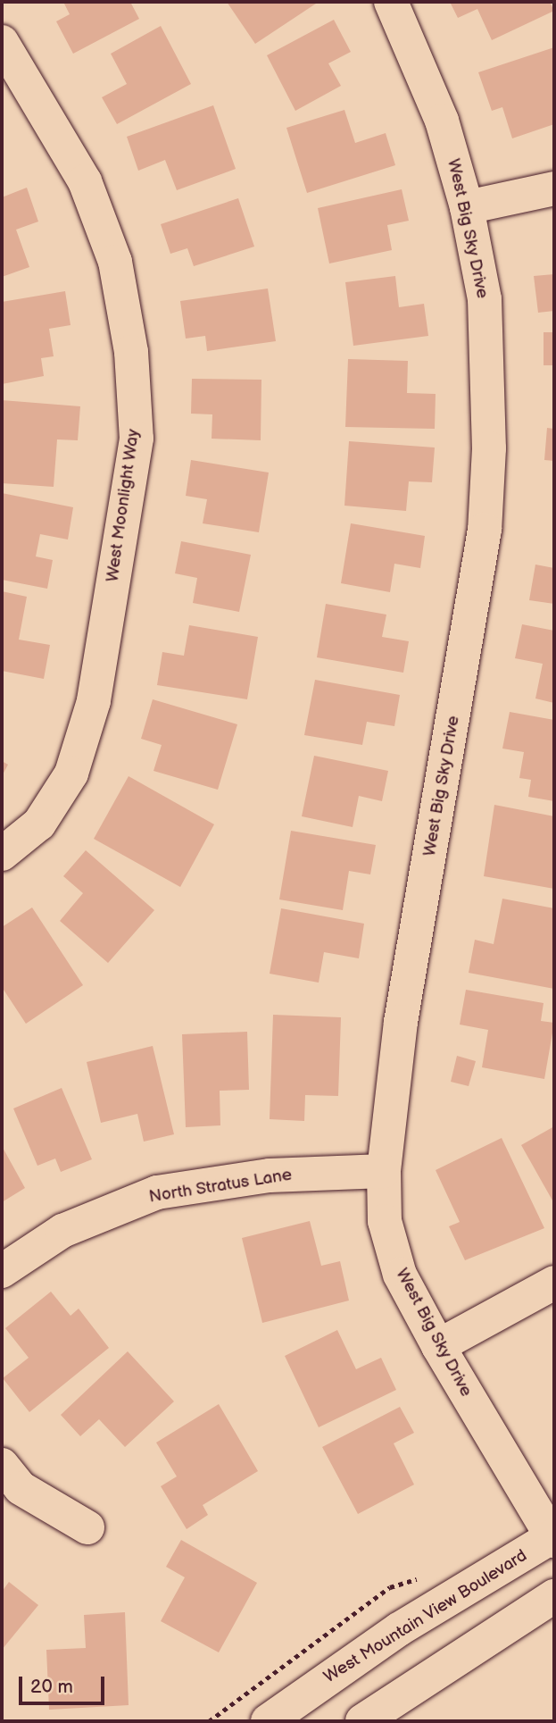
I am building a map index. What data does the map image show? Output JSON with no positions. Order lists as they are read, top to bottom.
{
  "streets": {
    "street": [
      "West Big Sky Drive",
      "West Moonlight Way",
      "North Stratus Lane",
      "West Mountain View Boulevard"
    ]
  },
  "crossings": [
    ["West Big Sky Drive", "North Stratus Lane"],
    ["West Big Sky Drive", "West Mountain View Boulevard"]
  ],
  "scale_bar": "20 m"
}
